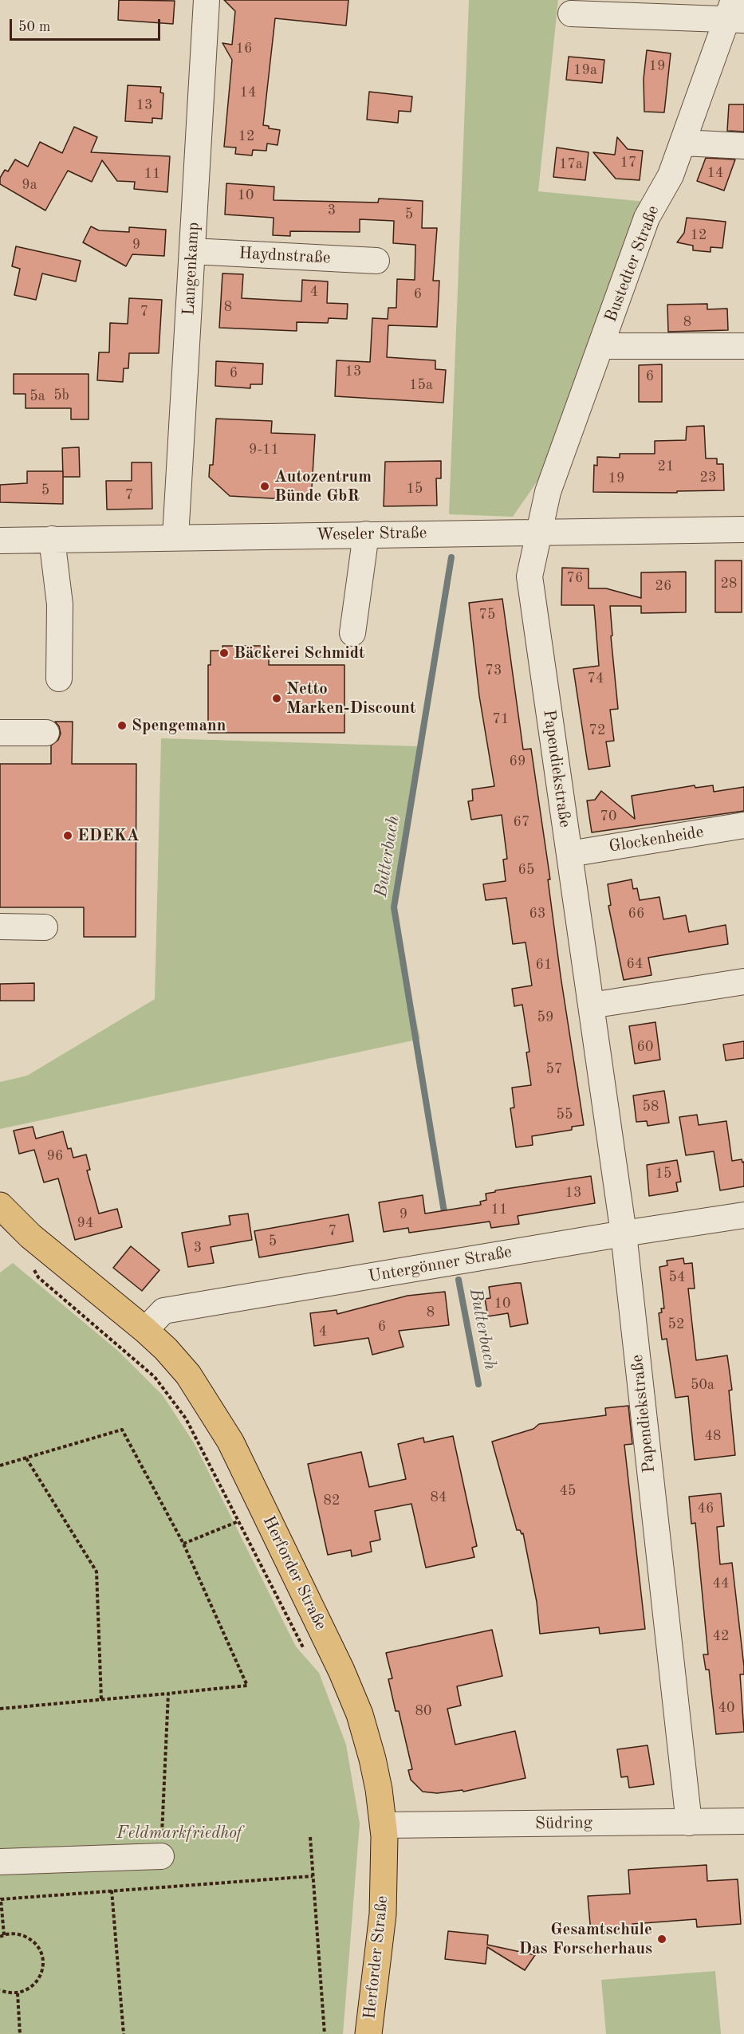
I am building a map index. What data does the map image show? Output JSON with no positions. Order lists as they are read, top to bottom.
{
  "streets": {
    "main road": ["Herforder Straße"],
    "street": [
      "Haydnstraße",
      "Bustedter Straße",
      "Langenkamp",
      "Weseler Straße",
      "Papendiekstraße",
      "Glockenheide",
      "Untergönner Straße",
      "Südring"
    ]
  },
  "crossings": [
    ["Haydnstraße", "Langenkamp"],
    ["Bustedter Straße", "Weseler Straße"],
    ["Bustedter Straße", "Papendiekstraße"],
    ["Langenkamp", "Weseler Straße"],
    ["Weseler Straße", "Papendiekstraße"],
    ["Papendiekstraße", "Glockenheide"],
    ["Papendiekstraße", "Untergönner Straße"],
    ["Papendiekstraße", "Südring"],
    ["Untergönner Straße", "Herforder Straße"],
    ["Herforder Straße", "Südring"]
  ],
  "water": ["Butterbach"],
  "parks": ["Feldmarkfriedhof"],
  "places": [
    "Autozentrum Bünde GbR",
    "Bäckerei Schmidt",
    "Netto Marken-Discount",
    "Spengemann",
    "EDEKA",
    "Gesamtschule Das Forscherhaus"
  ],
  "house_numbers": [
    "16",
    "19",
    "19a",
    "14",
    "13",
    "12",
    "17",
    "17a",
    "14",
    "11",
    "9a",
    "10",
    "3",
    "5",
    "12",
    "9",
    "4",
    "6",
    "8",
    "7",
    "8",
    "13",
    "6",
    "6",
    "15a",
    "5b",
    "5a",
    "9-11",
    "21",
    "23",
    "19",
    "15",
    "5",
    "7",
    "76",
    "28",
    "26",
    "75",
    "73",
    "74",
    "71",
    "72",
    "69",
    "70",
    "67",
    "65",
    "63",
    "66",
    "64",
    "61",
    "59",
    "60",
    "57",
    "58",
    "55",
    "96",
    "15",
    "13",
    "11",
    "9",
    "94",
    "7",
    "5",
    "3",
    "54",
    "10",
    "8",
    "52",
    "6",
    "4",
    "50a",
    "48",
    "45",
    "84",
    "82",
    "46",
    "44",
    "42",
    "40",
    "80"
  ],
  "scale_bar": "50 m"
}
